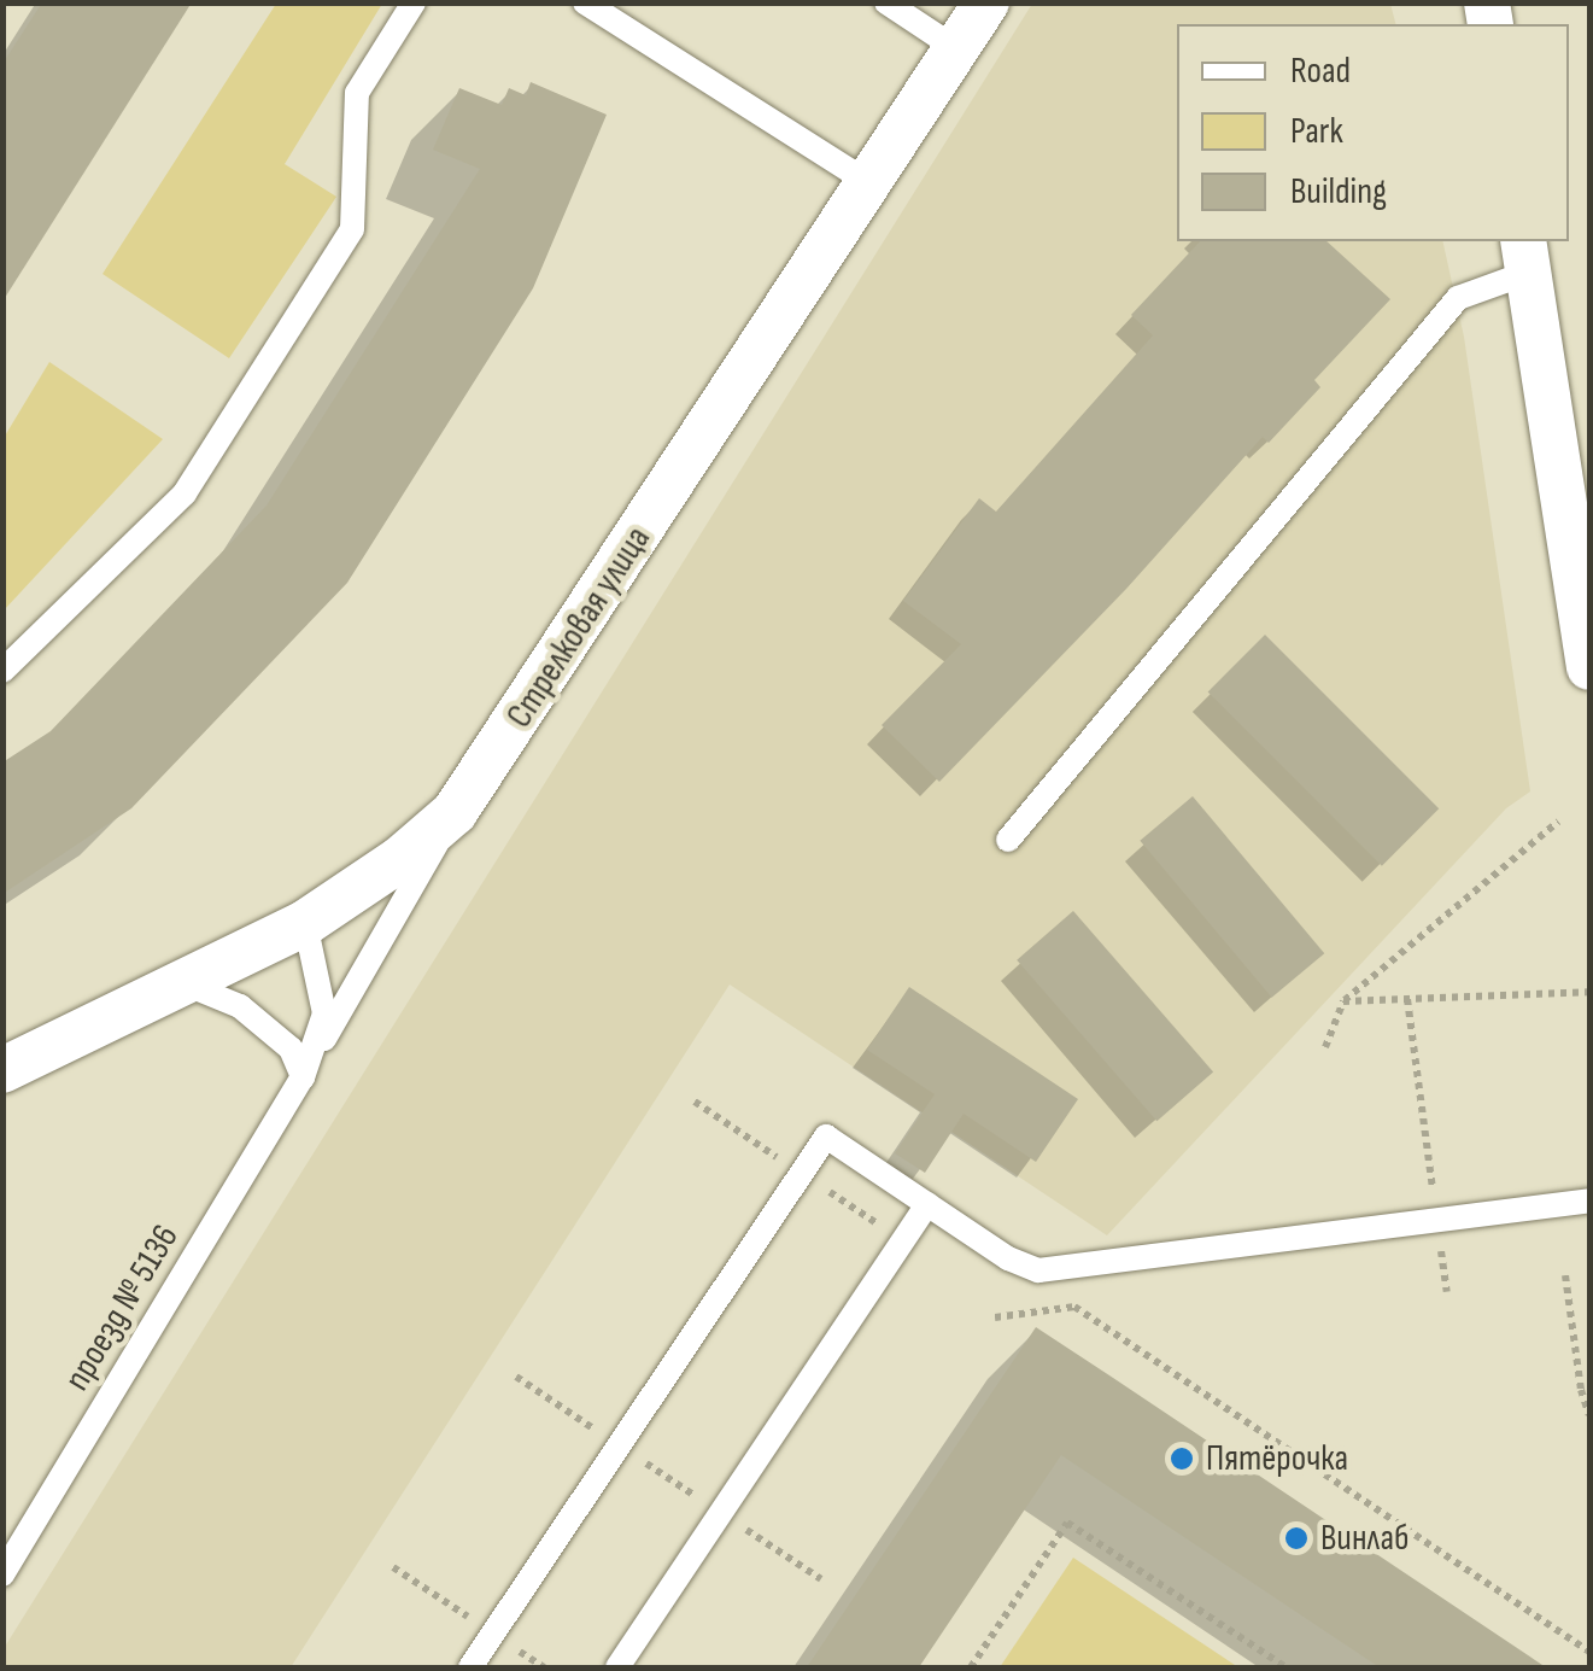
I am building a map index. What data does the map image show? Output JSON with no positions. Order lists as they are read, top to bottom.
{
  "streets": {
    "street": ["Стрелковая улица"],
    "lane": ["проезд № 5136"]
  },
  "crossings": [
    ["Стрелковая улица", "проезд № 5136"]
  ],
  "places": ["Пятёрочка", "Винлаб"],
  "legend": ["Road", "Park", "Building"]
}
